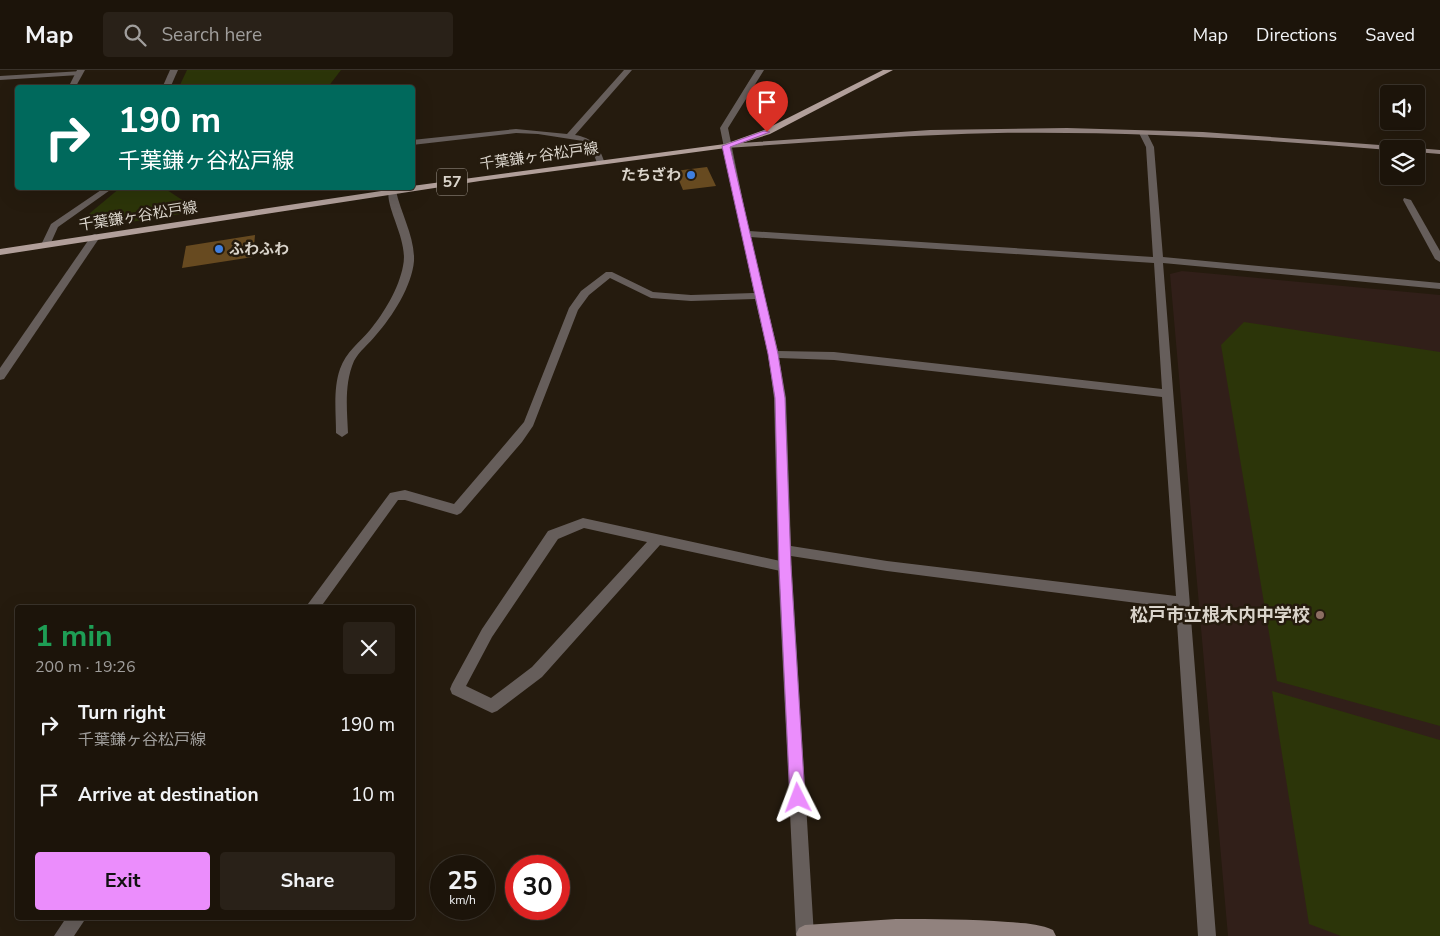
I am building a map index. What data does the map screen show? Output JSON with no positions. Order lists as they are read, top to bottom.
{
  "streets": {
    "main road": ["千葉鎌ヶ谷松戸線", "57"]
  },
  "places": ["たちざわ", "ふわふわ", "松戸市立根木内中学校"],
  "page": {
    "header": "Map",
    "search": "Search here",
    "nav": ["Map", "Directions", "Saved"],
    "turn": ["190 m", "千葉鎌ヶ谷松戸線"],
    "heading": ["1 min", "200 m · 19:26"],
    "list": [
      {
        "name": "Turn right",
        "note": "千葉鎌ヶ谷松戸線",
        "value": "190 m"
      },
      {
        "name": "Arrive at destination",
        "value": "10 m"
      }
    ],
    "buttons": ["Exit", "Share"],
    "speed": "25 km/h",
    "limit": "30"
  }
}
